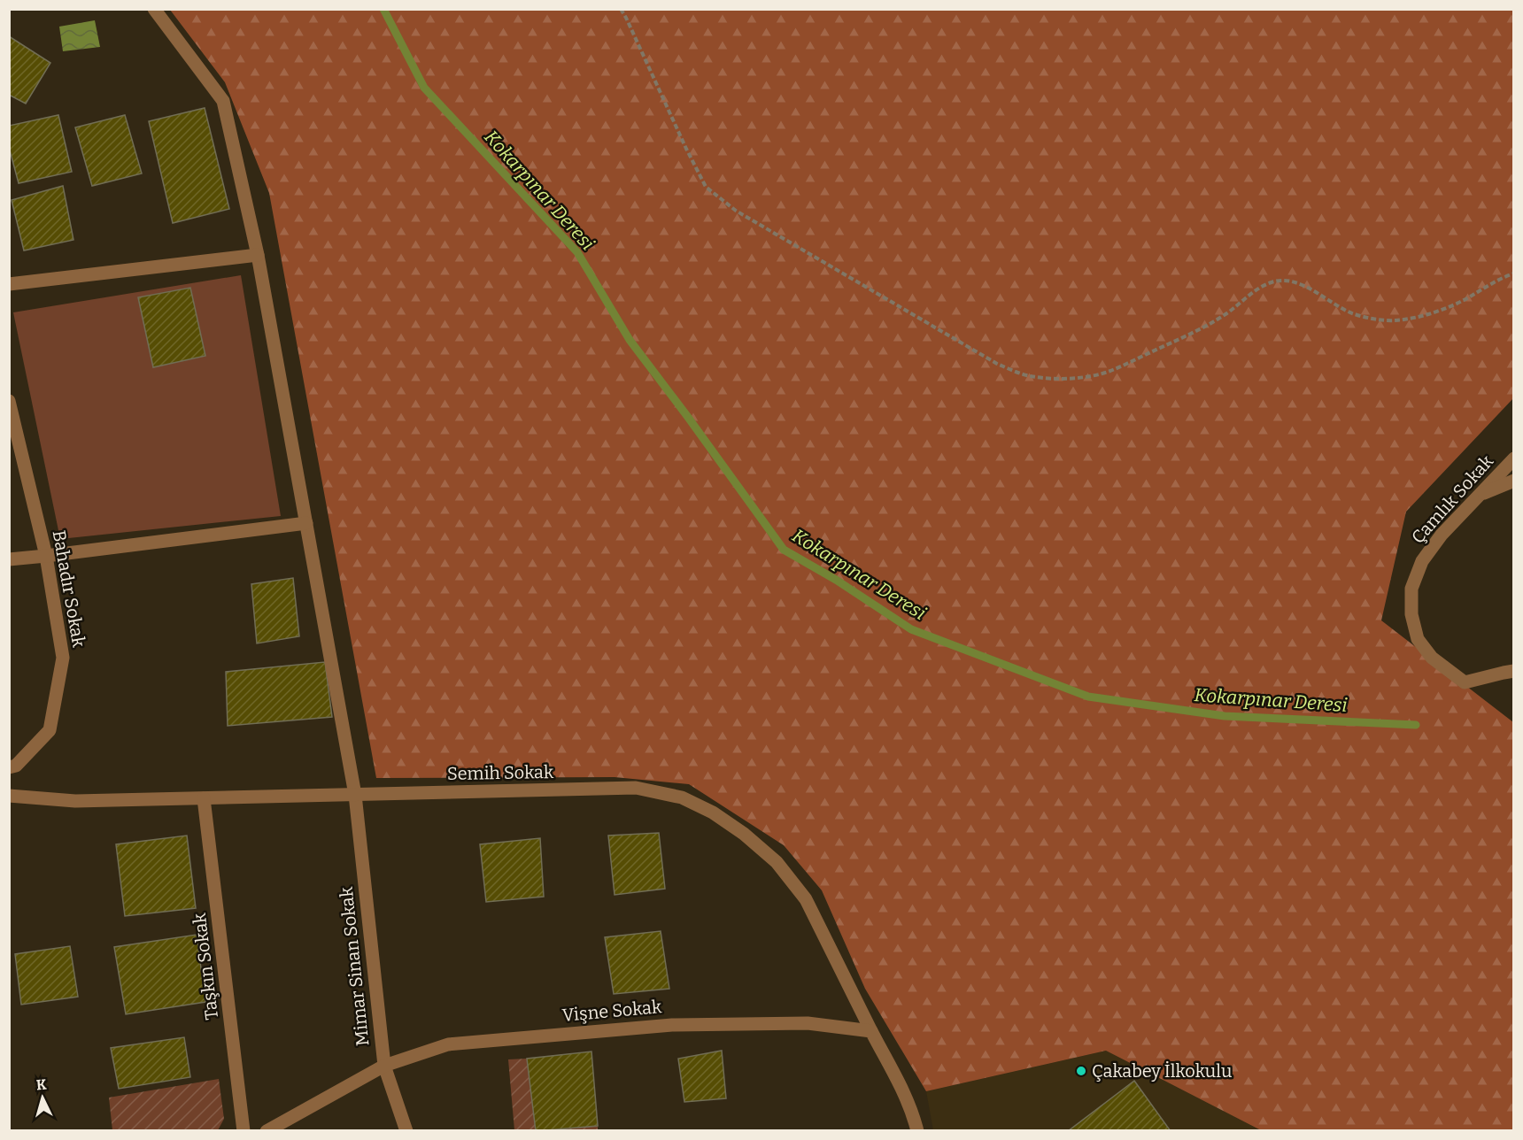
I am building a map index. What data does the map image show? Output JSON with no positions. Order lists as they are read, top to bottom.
{
  "streets": {
    "street": [
      "Çamlık Sokak",
      "Bahadır Sokak",
      "Semih Sokak",
      "Taşkın Sokak",
      "Mimar Sinan Sokak",
      "Vişne Sokak"
    ]
  },
  "crossings": [
    ["Semih Sokak", "Taşkın Sokak"],
    ["Semih Sokak", "Mimar Sinan Sokak"],
    ["Semih Sokak", "Vişne Sokak"],
    ["Mimar Sinan Sokak", "Vişne Sokak"]
  ],
  "water": ["Kokarpınar Deresi"],
  "places": ["Çakabey İlkokulu"],
  "north": "top"
}
